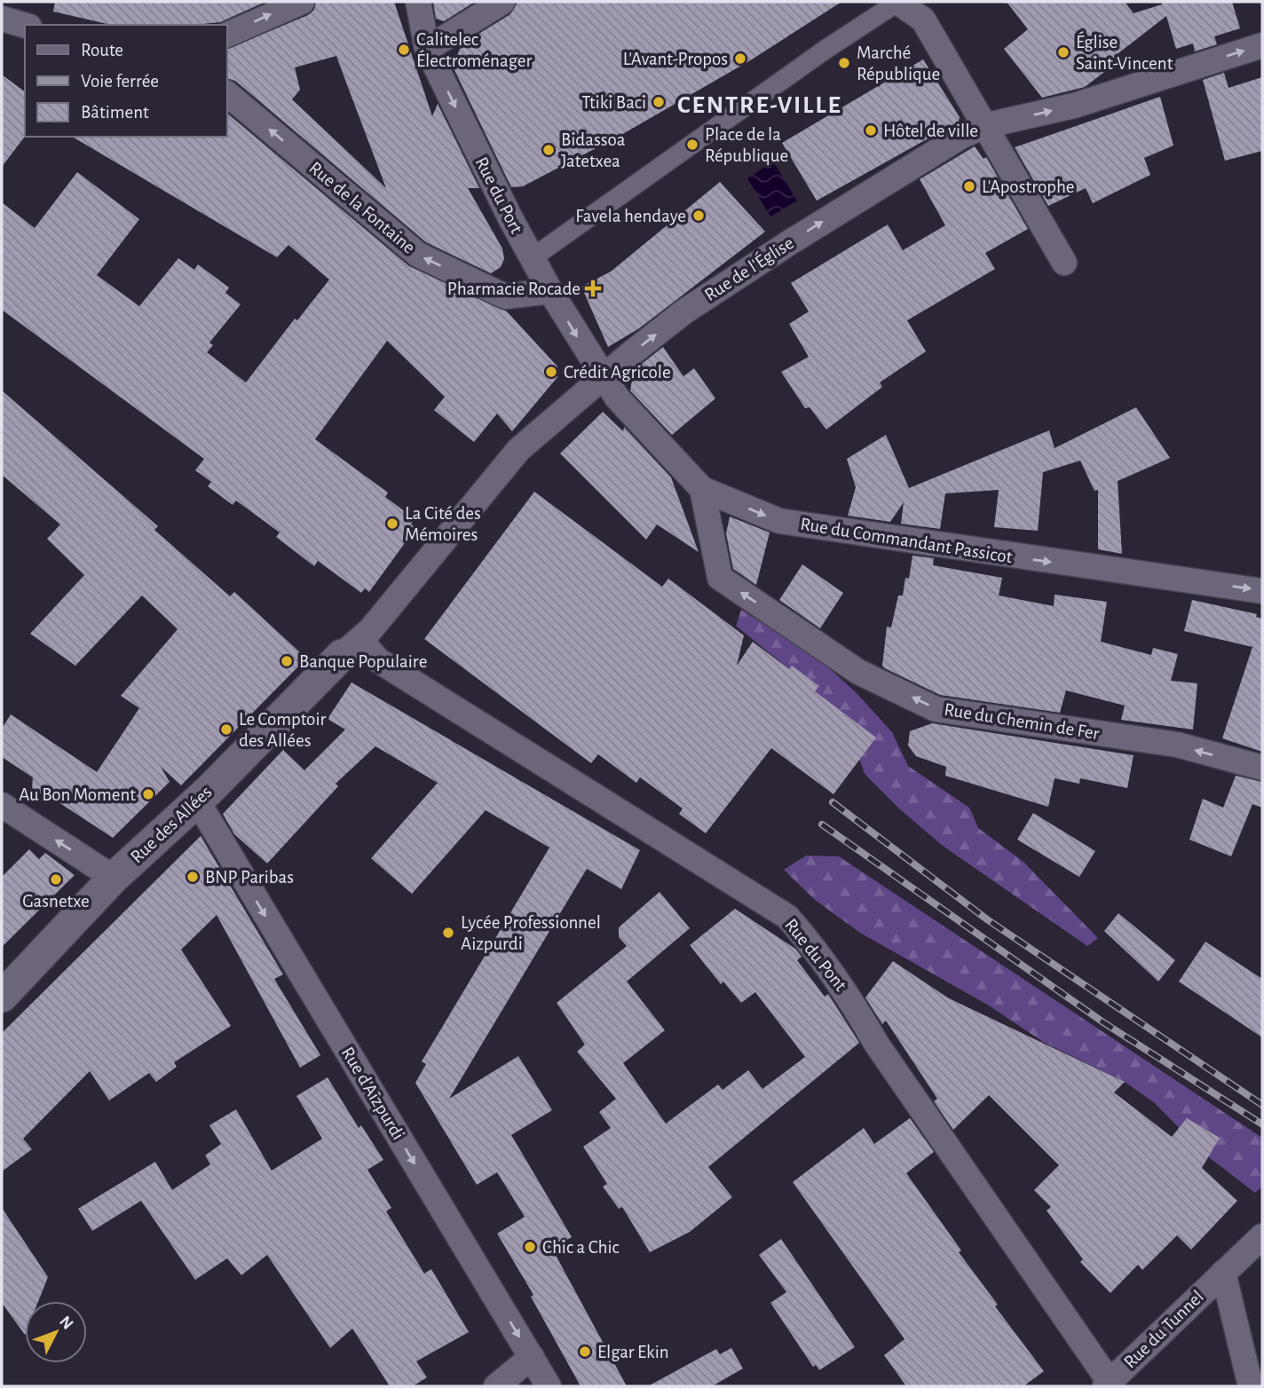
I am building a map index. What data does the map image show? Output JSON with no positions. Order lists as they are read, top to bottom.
{
  "streets": {
    "street": [
      "Rue du Port",
      "Rue de la Fontaine",
      "Rue de l'Église",
      "Rue du Commandant Passicot",
      "Rue du Chemin de Fer",
      "Rue des Allées",
      "Rue du Pont",
      "Rue d'Aïzpurdi",
      "Rue du Tunnel"
    ]
  },
  "crossings": [
    ["Rue du Port", "Rue de la Fontaine"],
    ["Rue du Port", "Rue de l'Église"],
    ["Rue du Port", "Rue du Commandant Passicot"],
    ["Rue de l'Église", "Rue du Commandant Passicot"],
    ["Rue de l'Église", "Rue des Allées"],
    ["Rue de l'Église", "Rue du Pont"],
    ["Rue du Commandant Passicot", "Rue du Chemin de Fer"],
    ["Rue des Allées", "Rue du Pont"],
    ["Rue des Allées", "Rue d'Aïzpurdi"],
    ["Rue du Pont", "Rue du Tunnel"]
  ],
  "one_way": [
    "Rue du Port",
    "Rue de la Fontaine",
    "Rue du Commandant Passicot",
    "Rue du Chemin de Fer",
    "Rue d'Aïzpurdi"
  ],
  "districts": ["CENTRE-VILLE"],
  "places": {
    "other": [
      "Calitelec Électroménager",
      "Église Saint-Vincent",
      "L'Avant-Propos",
      "Marché République",
      "Ttiki Baci",
      "Hôtel de ville",
      "Place de la République",
      "Bidassoa Jatetxea",
      "L'Apostrophe",
      "Favela hendaye",
      "Crédit Agricole",
      "La Cité des Mémoires",
      "Banque Populaire",
      "Le Comptoir des Allées",
      "Au Bon Moment",
      "BNP Paribas",
      "Gasnetxe",
      "Lycée Professionnel Aizpurdi",
      "Chic a Chic",
      "Elgar Ekin"
    ],
    "health": ["Pharmacie Rocade"]
  },
  "legend": ["Route", "Voie ferrée", "Bâtiment"],
  "north": "top right"
}
